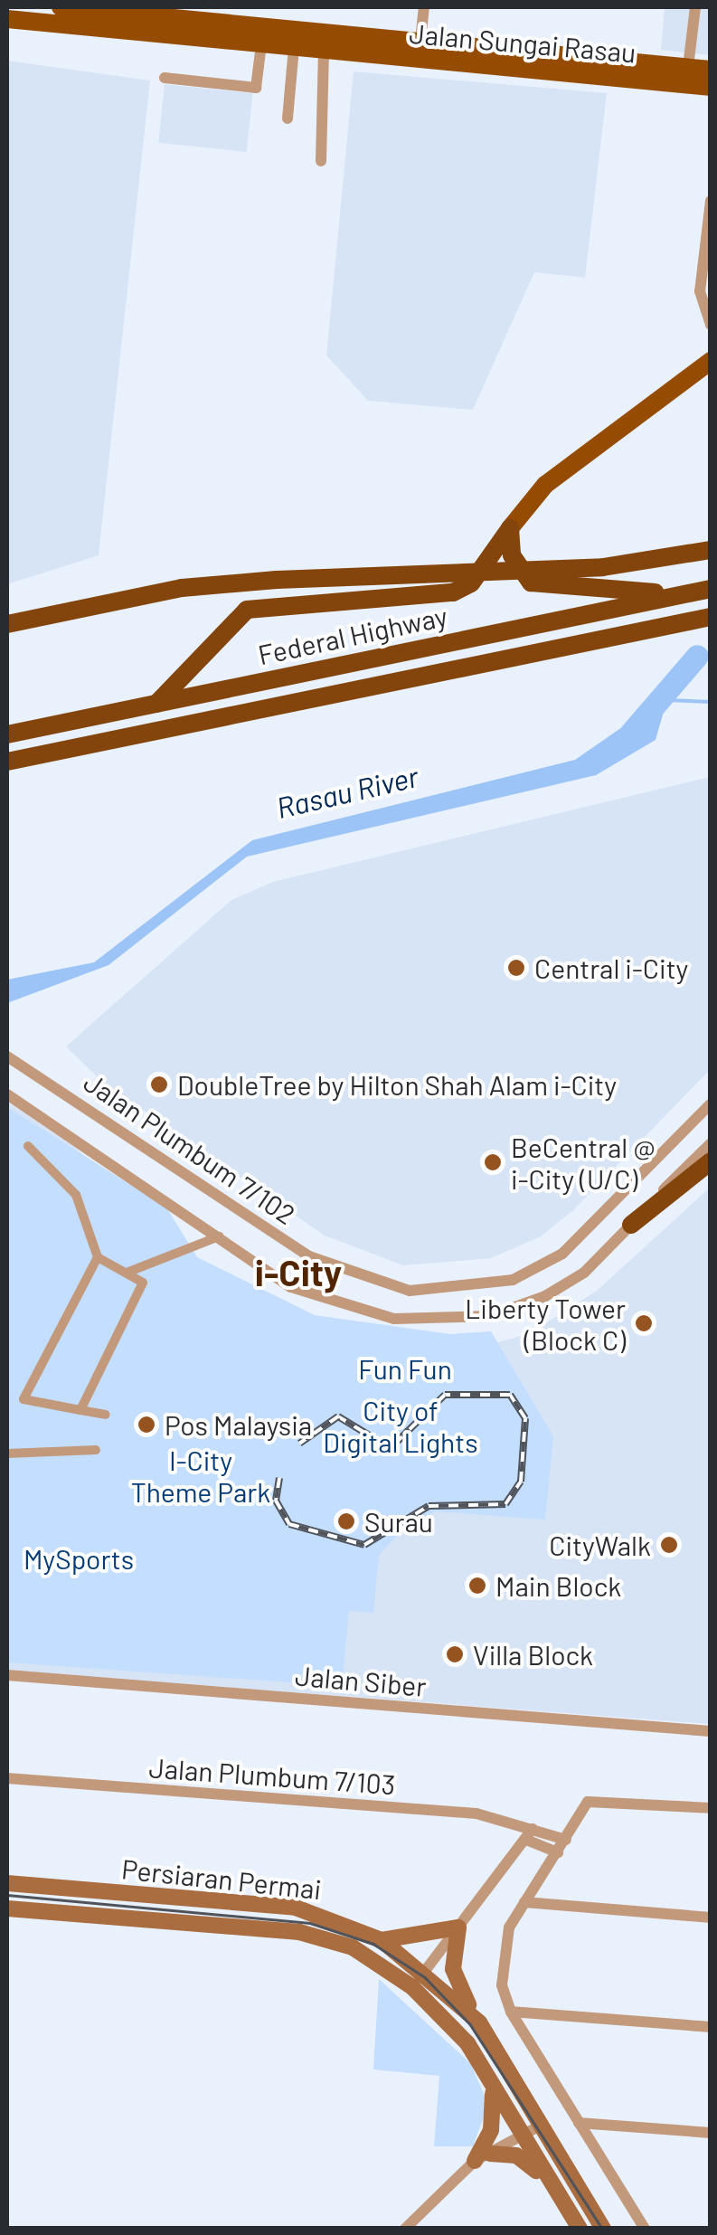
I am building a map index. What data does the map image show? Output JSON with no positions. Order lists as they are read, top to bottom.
{
  "streets": {
    "highway": ["Federal Highway"],
    "main road": ["Jalan Sungai Rasau", "Persiaran Permai"],
    "street": ["Jalan Plumbum 7/102", "Jalan Siber", "Jalan Plumbum 7/103"]
  },
  "districts": ["i-City"],
  "water": ["Rasau River"],
  "parks": [
    "Fun Fun",
    "City of Digital Lights",
    "I-City Theme Park",
    "MySports"
  ],
  "places": [
    "Central i-City",
    "DoubleTree by Hilton Shah Alam i-City",
    "BeCentral @ i-City (U/C)",
    "Liberty Tower (Block C)",
    "Pos Malaysia",
    "Surau",
    "CityWalk",
    "Main Block",
    "Villa Block"
  ]
}
